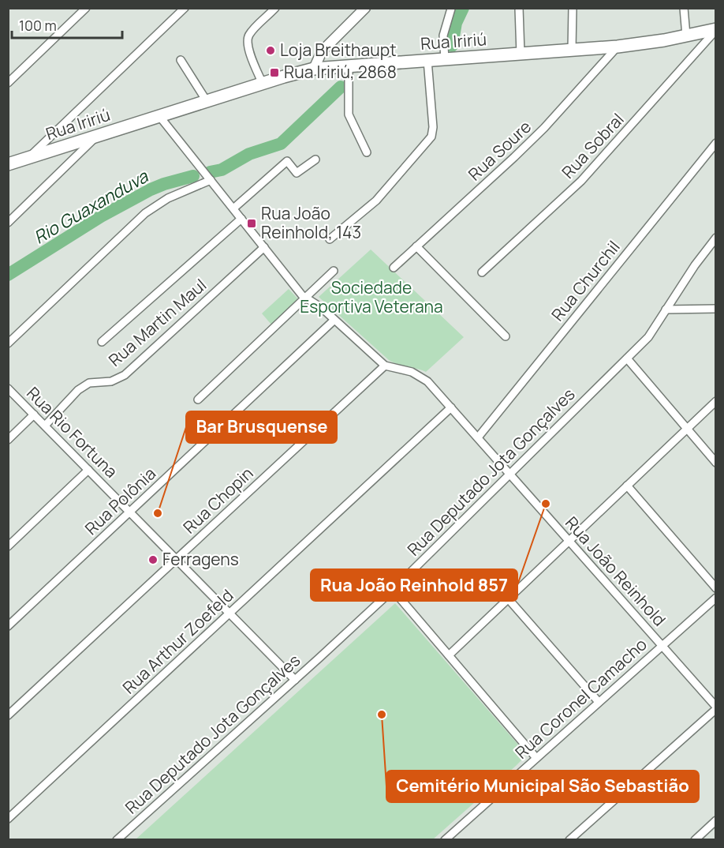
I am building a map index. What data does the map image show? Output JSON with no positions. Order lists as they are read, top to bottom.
{
  "streets": {
    "main road": ["Rua Iririú"],
    "street": [
      "Rua Sobral",
      "Rua Soure",
      "Rua Churchil",
      "Rua Martin Maul",
      "Rua Rio Fortuna",
      "Rua Deputado Jota Gonçalves",
      "Rua Chopin",
      "Rua Polônia",
      "Rua João Reinhold",
      "Rua Arthur Zoefeld",
      "Rua Coronel Camacho"
    ]
  },
  "crossings": [
    ["Rua Iririú", "Rua Sobral"],
    ["Rua Iririú", "Rua Soure"],
    ["Rua Iririú", "Rua João Reinhold"],
    ["Rua Churchil", "Rua João Reinhold"],
    ["Rua Martin Maul", "Rua Rio Fortuna"],
    ["Rua Martin Maul", "Rua João Reinhold"],
    ["Rua Rio Fortuna", "Rua Deputado Jota Gonçalves"],
    ["Rua Rio Fortuna", "Rua Chopin"],
    ["Rua Rio Fortuna", "Rua Polônia"],
    ["Rua Rio Fortuna", "Rua Arthur Zoefeld"],
    ["Rua Deputado Jota Gonçalves", "Rua João Reinhold"],
    ["Rua Chopin", "Rua João Reinhold"],
    ["Rua Polônia", "Rua João Reinhold"],
    ["Rua João Reinhold", "Rua Arthur Zoefeld"],
    ["Rua João Reinhold", "Rua Coronel Camacho"]
  ],
  "water": ["Rio Guaxanduva"],
  "parks": ["Sociedade Esportiva Veterana"],
  "places": {
    "other": [
      "Loja Breithaupt",
      "Rua João Reinhold 857",
      "Bar Brusquense",
      "Ferragens",
      "Cemitério Municipal São Sebastião"
    ],
    "transit": ["Rua Iririú, 2868", "Rua João Reinhold, 143"]
  },
  "scale_bar": "100 m"
}
